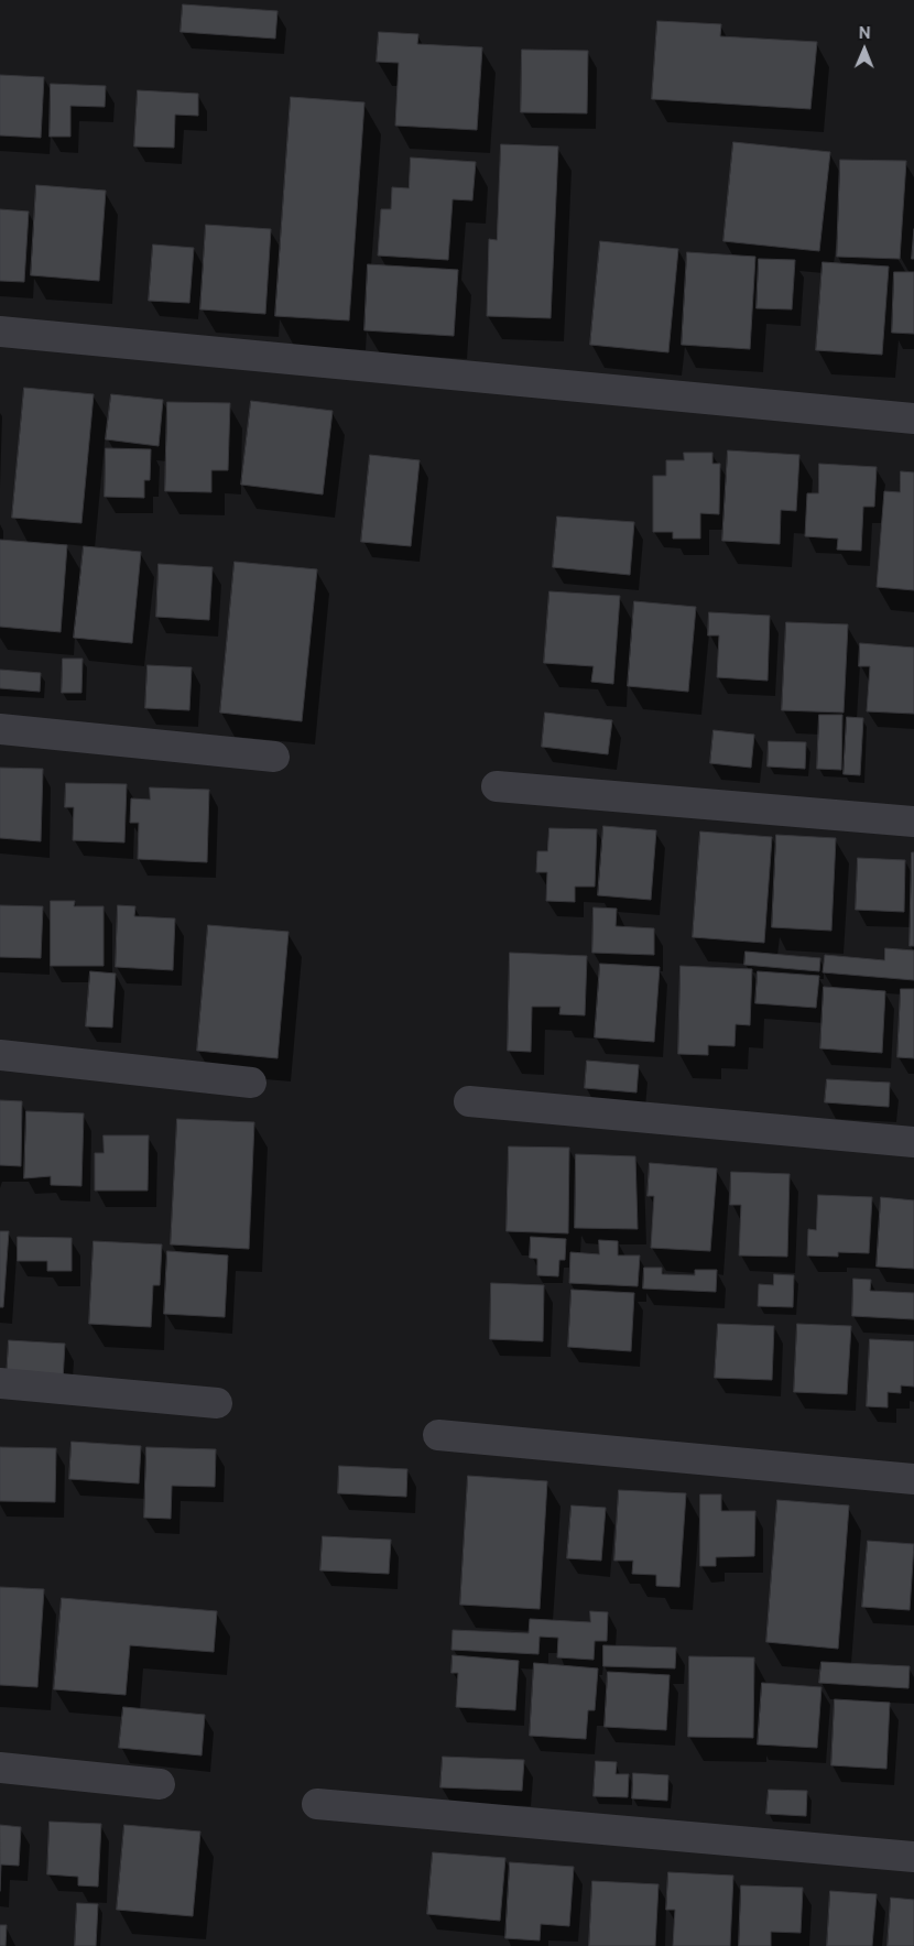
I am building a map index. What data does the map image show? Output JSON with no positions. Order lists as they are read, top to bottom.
{
  "north": "top"
}
